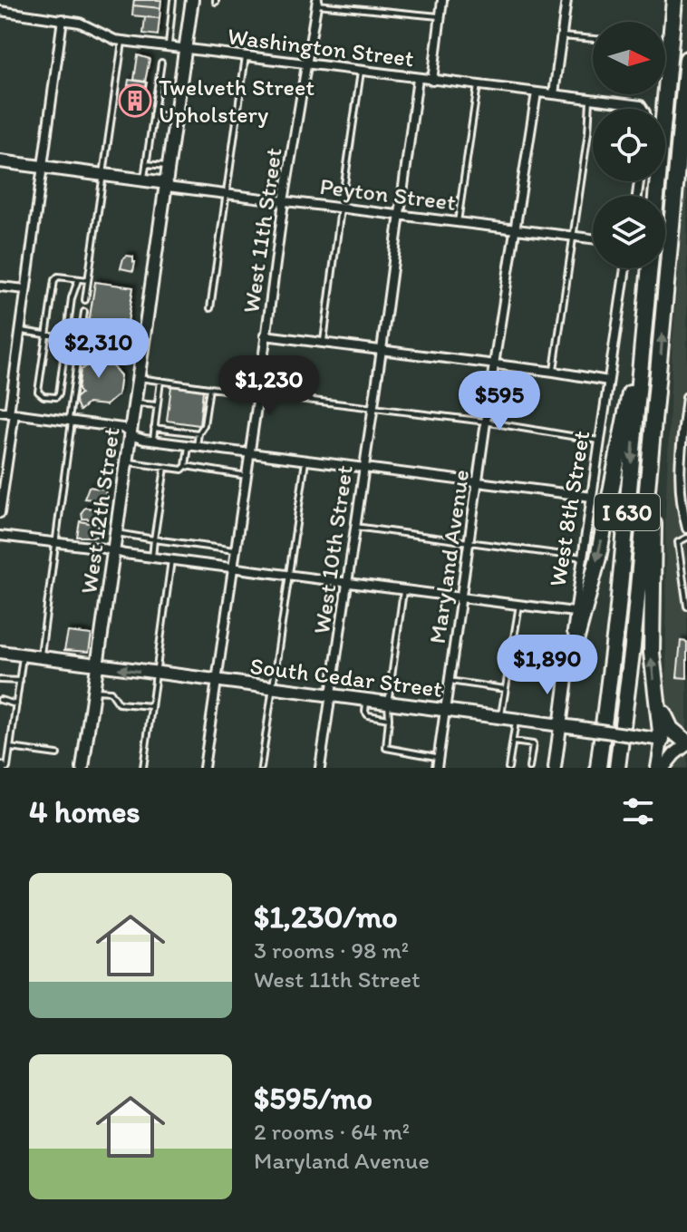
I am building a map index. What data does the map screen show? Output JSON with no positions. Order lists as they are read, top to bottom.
{
  "streets": {
    "highway": ["I 630"],
    "main road": [
      "Peyton Street",
      "West 8th Street",
      "West 12th Street",
      "South Cedar Street"
    ],
    "street": [
      "Washington Street",
      "West 11th Street",
      "West 10th Street",
      "Maryland Avenue"
    ]
  },
  "crossings": [
    ["Washington Street", "West 11th Street"],
    ["Washington Street", "West 12th Street"],
    ["Washington Street", "West 10th Street"],
    ["Washington Street", "Maryland Avenue"],
    ["Peyton Street", "West 11th Street"],
    ["Peyton Street", "West 12th Street"],
    ["Peyton Street", "West 10th Street"],
    ["Peyton Street", "Maryland Avenue"],
    ["West 11th Street", "South Cedar Street"],
    ["West 8th Street", "South Cedar Street"],
    ["West 12th Street", "South Cedar Street"],
    ["West 10th Street", "South Cedar Street"],
    ["Maryland Avenue", "South Cedar Street"]
  ],
  "places": {
    "building": ["Twelveth Street Upholstery"]
  },
  "north": "right",
  "page": {
    "price": [
      "$2,310",
      "$1,230",
      "$595",
      "$1,890"
    ],
    "heading": "4 homes",
    "list": [
      {
        "name": "$1,230/mo",
        "note": "3 rooms · 98 m² · West 11th Street"
      },
      {
        "name": "$595/mo",
        "note": "2 rooms · 64 m² · Maryland Avenue"
      }
    ]
  }
}
